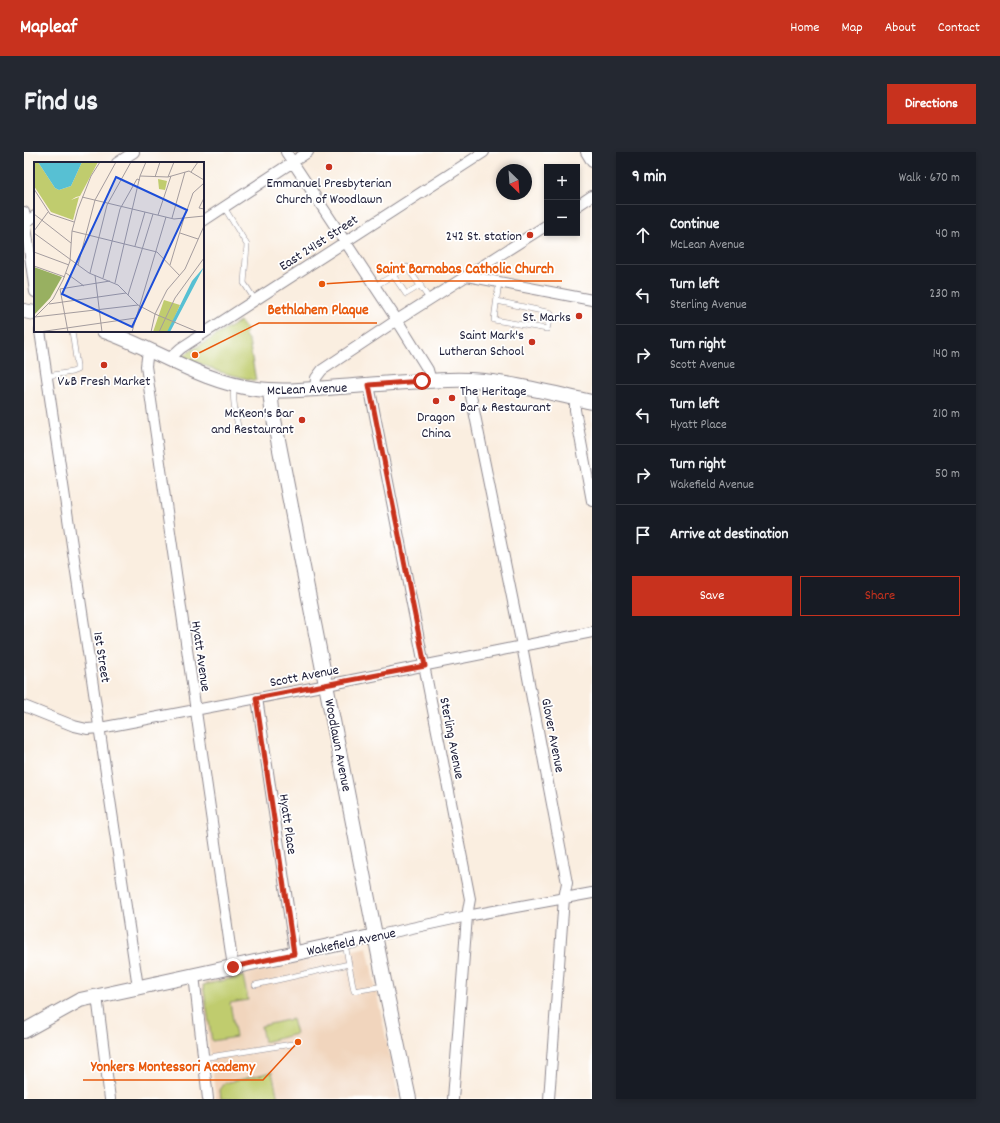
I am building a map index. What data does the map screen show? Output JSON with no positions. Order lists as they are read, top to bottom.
{
  "streets": {
    "street": [
      "East 241st Street",
      "McLean Avenue",
      "Hyatt Avenue",
      "1st Street",
      "Scott Avenue",
      "Glover Avenue",
      "Sterling Avenue",
      "Woodlawn Avenue",
      "Hyatt Place",
      "Wakefield Avenue"
    ]
  },
  "crossings": [
    ["East 241st Street", "McLean Avenue"],
    ["McLean Avenue", "Hyatt Avenue"],
    ["McLean Avenue", "Glover Avenue"],
    ["McLean Avenue", "Sterling Avenue"],
    ["McLean Avenue", "Woodlawn Avenue"],
    ["Hyatt Avenue", "Scott Avenue"],
    ["Hyatt Avenue", "Wakefield Avenue"],
    ["1st Street", "Scott Avenue"],
    ["1st Street", "Wakefield Avenue"],
    ["Scott Avenue", "Glover Avenue"],
    ["Scott Avenue", "Sterling Avenue"],
    ["Scott Avenue", "Woodlawn Avenue"],
    ["Scott Avenue", "Hyatt Place"],
    ["Glover Avenue", "Wakefield Avenue"],
    ["Sterling Avenue", "Wakefield Avenue"],
    ["Woodlawn Avenue", "Wakefield Avenue"],
    ["Hyatt Place", "Wakefield Avenue"]
  ],
  "places": [
    "Emmanuel Presbyterian Church of Woodlawn",
    "242 St. station",
    "Saint Barnabas Catholic Church",
    "St. Marks",
    "Saint Mark's Lutheran School",
    "Bethlahem Plaque",
    "V&B Fresh Market",
    "The Heritage Bar & Restaurant",
    "Dragon China",
    "McKeon's Bar and Restaurant",
    "Yonkers Montessori Academy"
  ],
  "north": "bottom right",
  "page": {
    "header": "Mapleaf",
    "nav": [
      "Home",
      "Map",
      "About",
      "Contact"
    ],
    "title": "Find us",
    "buttons": [
      "Directions",
      ["Save", "Share"]
    ],
    "heading": ["9 min", "Walk · 670 m"],
    "map_buttons": ["+", "−"],
    "list": [
      ["Continue", "McLean Avenue", "40 m"],
      ["Turn left", "Sterling Avenue", "230 m"],
      ["Turn right", "Scott Avenue", "140 m"],
      ["Turn left", "Hyatt Place", "210 m"],
      ["Turn right", "Wakefield Avenue", "50 m"],
      "Arrive at destination"
    ]
  }
}
